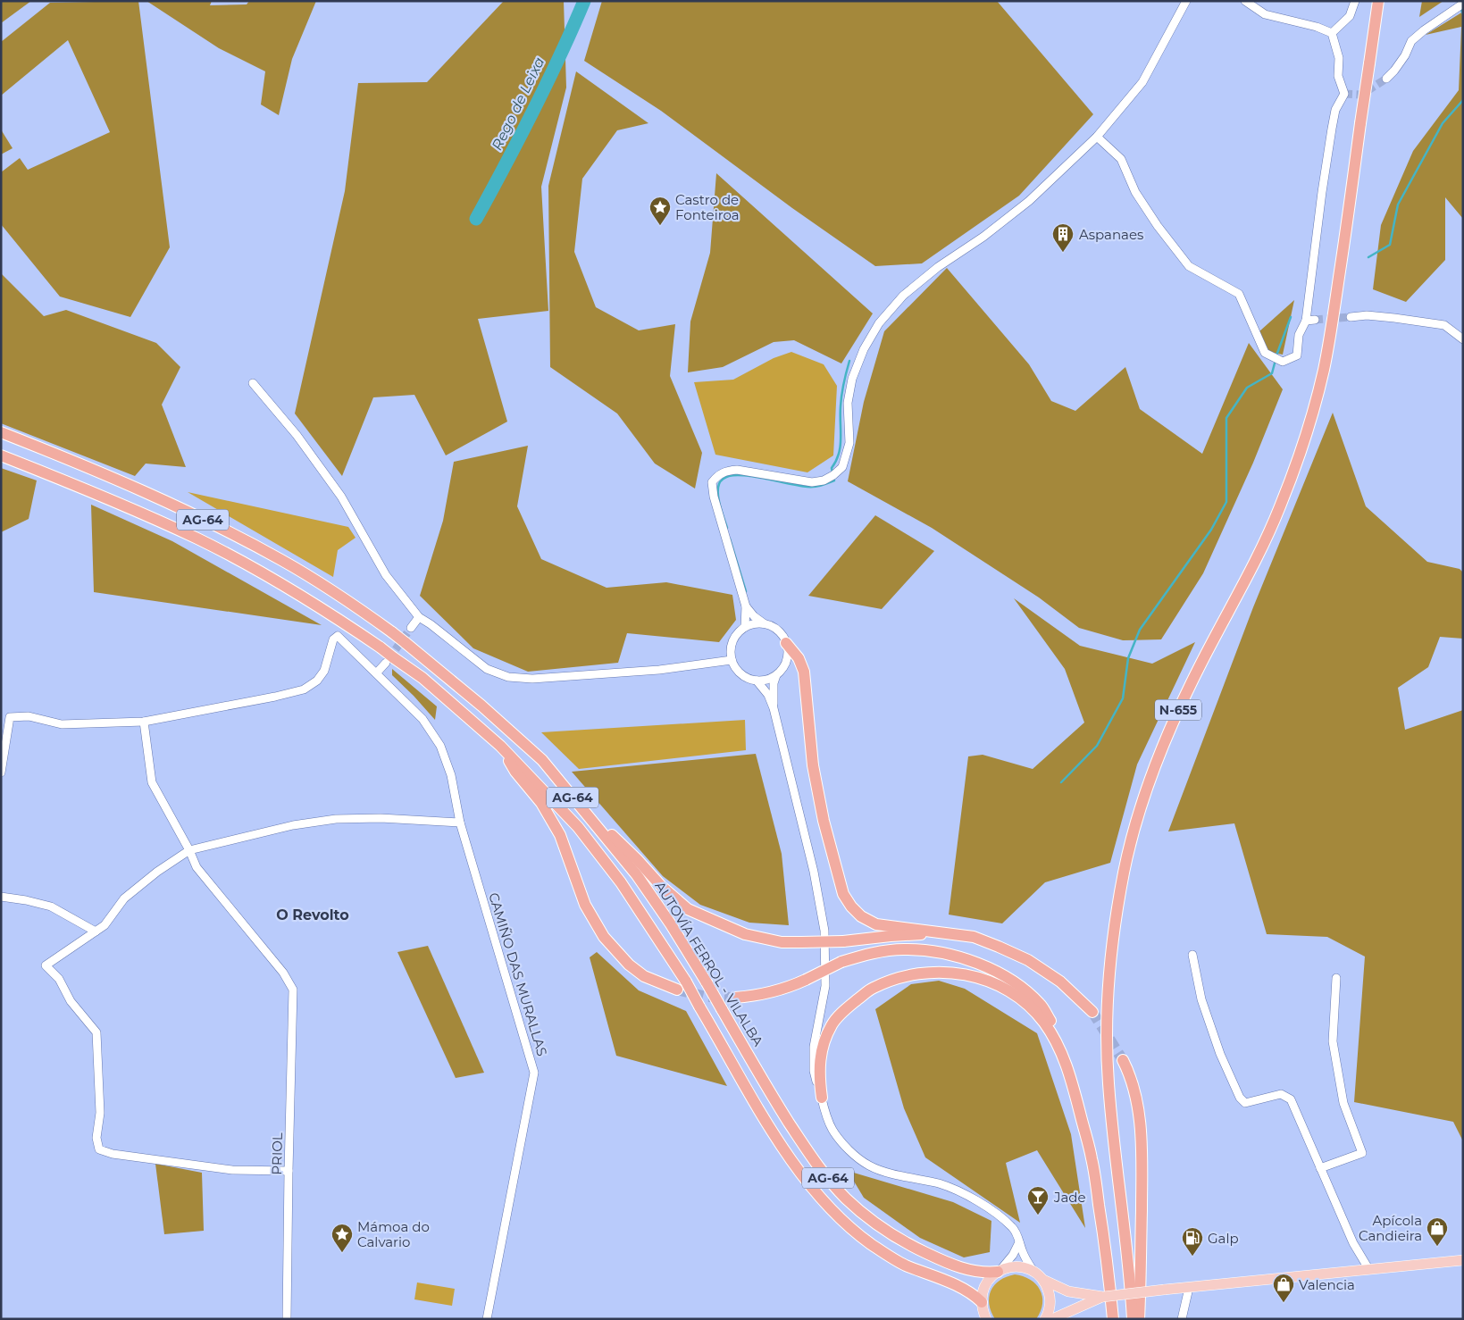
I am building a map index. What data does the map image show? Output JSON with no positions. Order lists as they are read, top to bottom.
{
  "streets": {
    "highway": ["AG-64", "N-655", "AUTOVÍA FERROL - VILALBA"],
    "street": ["CAMIÑO DAS MURALLAS", "PRIOL"]
  },
  "districts": ["O Revolto"],
  "water": ["Rego de Leixa"],
  "places": {
    "place": ["Castro de Fonteiroa", "Mámoa do Calvario"],
    "building": ["Aspanaes"],
    "bar": ["Jade"],
    "shop": ["Apícola Candieira", "Valencia"],
    "fuel station": ["Galp"]
  }
}
